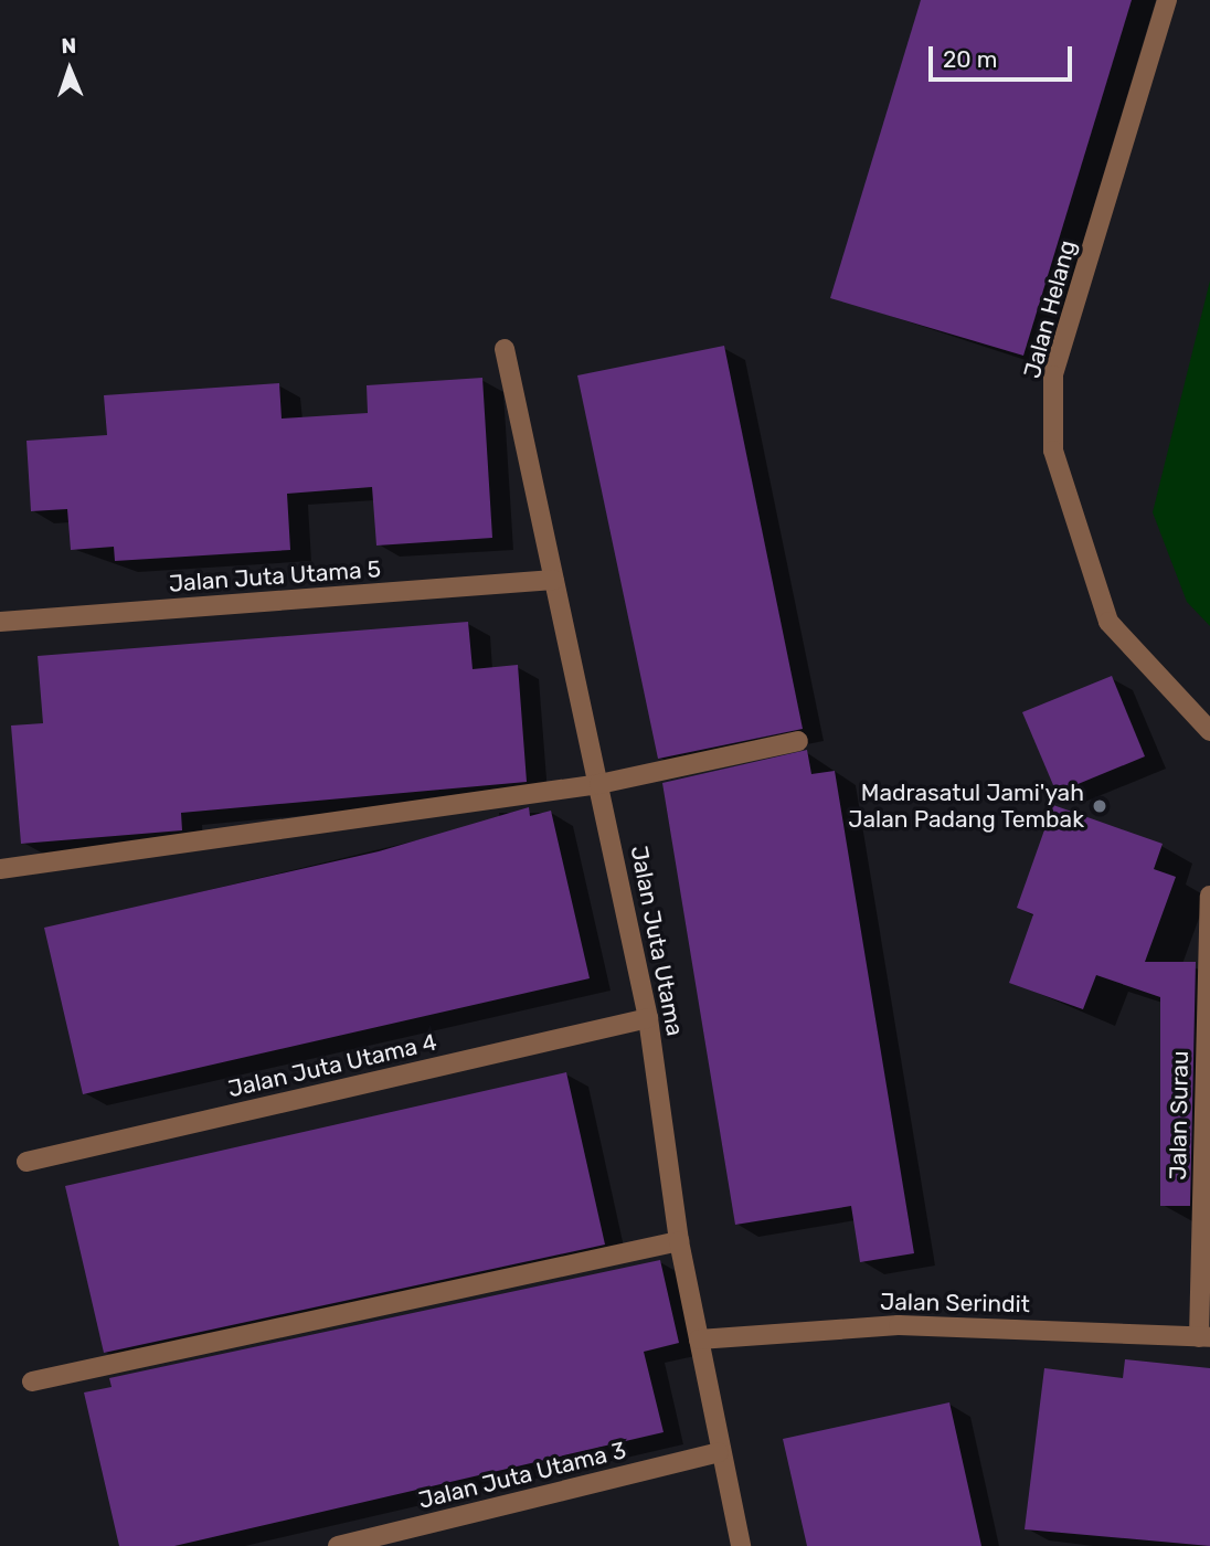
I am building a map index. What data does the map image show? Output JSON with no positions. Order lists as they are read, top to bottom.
{
  "streets": {
    "street": [
      "Jalan Helang",
      "Jalan Juta Utama 5",
      "Jalan Juta Utama",
      "Jalan Juta Utama 4",
      "Jalan Surau",
      "Jalan Serindit",
      "Jalan Juta Utama 3"
    ]
  },
  "crossings": [
    ["Jalan Juta Utama 5", "Jalan Juta Utama"],
    ["Jalan Juta Utama", "Jalan Juta Utama 4"],
    ["Jalan Juta Utama", "Jalan Serindit"],
    ["Jalan Juta Utama", "Jalan Juta Utama 3"],
    ["Jalan Surau", "Jalan Serindit"]
  ],
  "places": ["Madrasatul Jami'yah Jalan Padang Tembak"],
  "scale_bar": "20 m",
  "north": "top"
}
